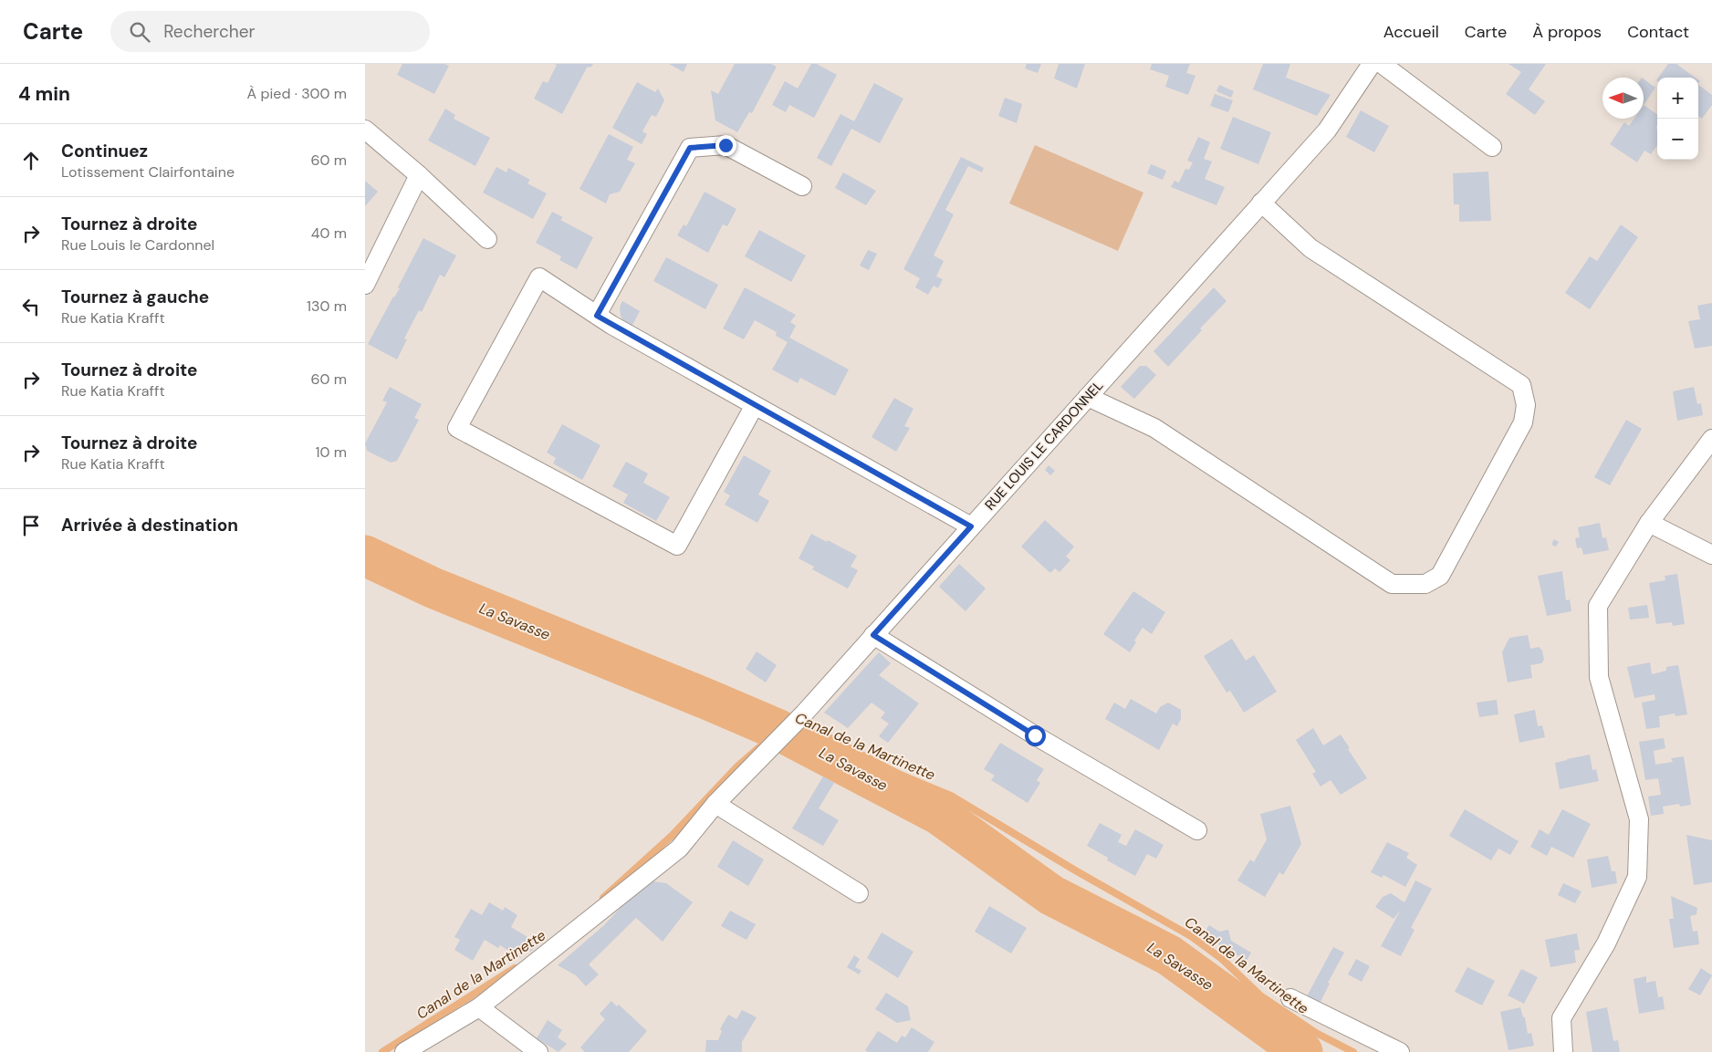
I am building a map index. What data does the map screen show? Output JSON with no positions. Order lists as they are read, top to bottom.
{
  "streets": {
    "street": ["RUE LOUIS LE CARDONNEL"]
  },
  "water": ["La Savasse", "Canal de la Martinette"],
  "north": "left",
  "page": {
    "header": "Carte",
    "search": "Rechercher",
    "nav": [
      "Accueil",
      "Carte",
      "À propos",
      "Contact"
    ],
    "heading": ["4 min", "À pied · 300 m"],
    "map_buttons": ["+", "−"],
    "list": [
      ["Continuez", "Lotissement Clairfontaine", "60 m"],
      ["Tournez à droite", "Rue Louis le Cardonnel", "40 m"],
      ["Tournez à gauche", "Rue Katia Krafft", "130 m"],
      ["Tournez à droite", "Rue Katia Krafft", "60 m"],
      ["Tournez à droite", "Rue Katia Krafft", "10 m"],
      "Arrivée à destination"
    ]
  }
}
